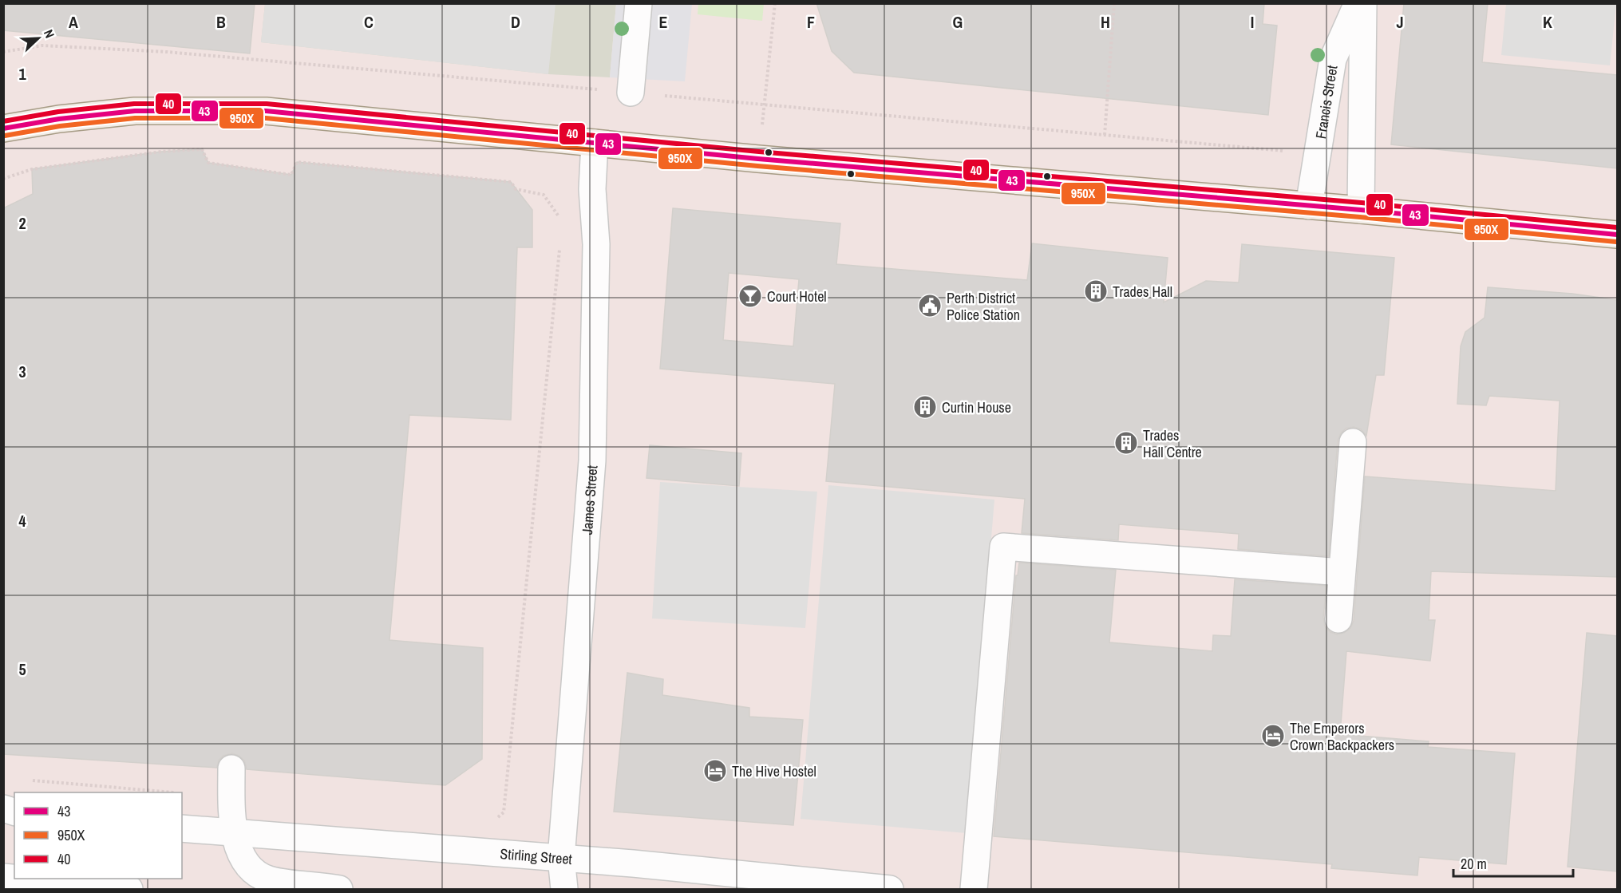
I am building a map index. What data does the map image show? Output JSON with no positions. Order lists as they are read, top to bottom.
{
  "streets": {
    "street": ["Francis Street", "James Street", "Stirling Street"]
  },
  "crossings": [
    ["James Street", "Stirling Street"]
  ],
  "places": {
    "building": ["Trades Hall", "Curtin House", "Trades Hall Centre"],
    "bar": ["Court Hotel"],
    "public building": ["Perth District Police Station"],
    "hotel": ["The Emperors Crown Backpackers", "The Hive Hostel"]
  },
  "lines": ["transit line 40", "transit line 43", "transit line 950X"],
  "legend": ["43", "950X", "40"],
  "scale_bar": "20 m",
  "north": "top right",
  "grid": {
    "columns": [
      "A",
      "B",
      "C",
      "D",
      "E",
      "F",
      "G",
      "H",
      "I",
      "J",
      "K"
    ],
    "rows": [
      "1",
      "2",
      "3",
      "4",
      "5"
    ]
  }
}
